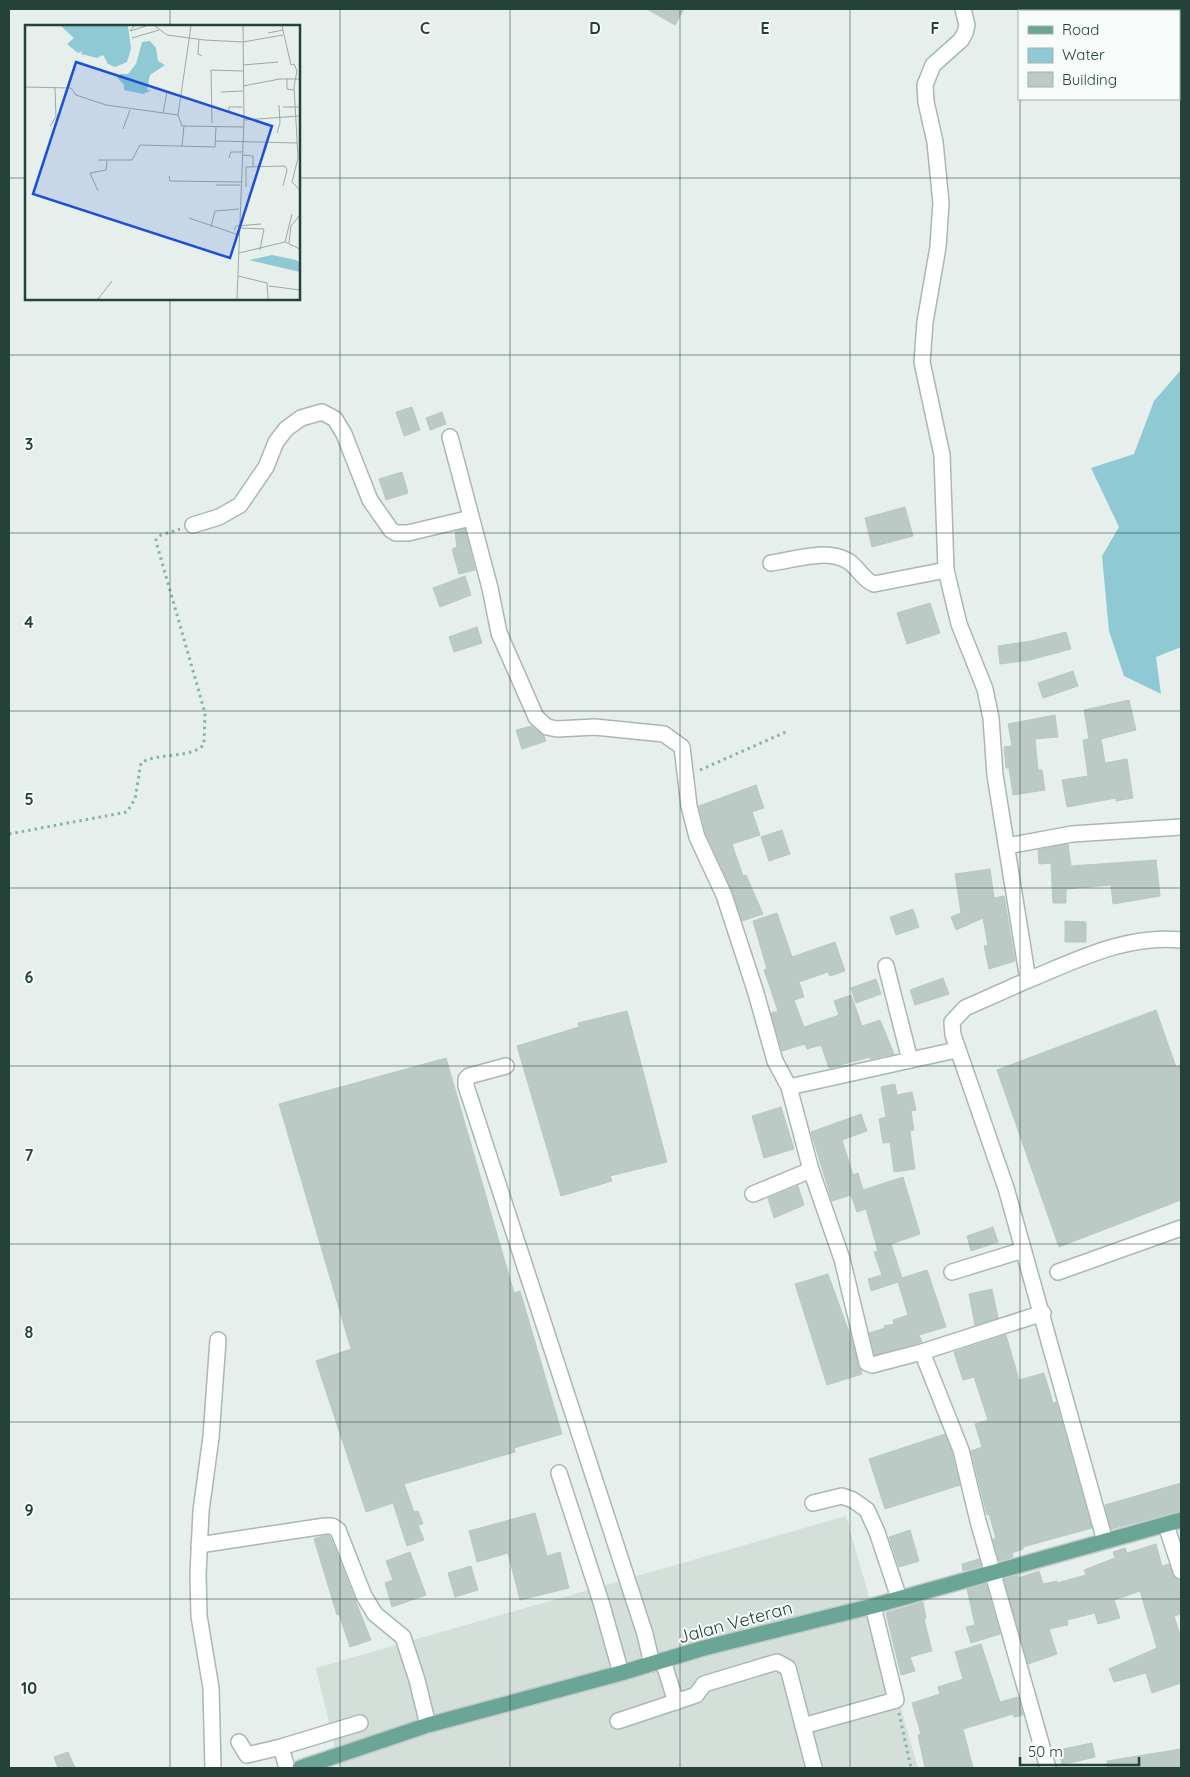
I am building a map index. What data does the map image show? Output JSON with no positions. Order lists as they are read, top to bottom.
{
  "streets": {
    "main road": ["Jalan Veteran"]
  },
  "legend": ["Road", "Water", "Building"],
  "scale_bar": "50 m",
  "grid": {
    "columns": [
      "C",
      "D",
      "E",
      "F"
    ],
    "rows": [
      "3",
      "4",
      "5",
      "6",
      "7",
      "8",
      "9",
      "10"
    ]
  }
}
